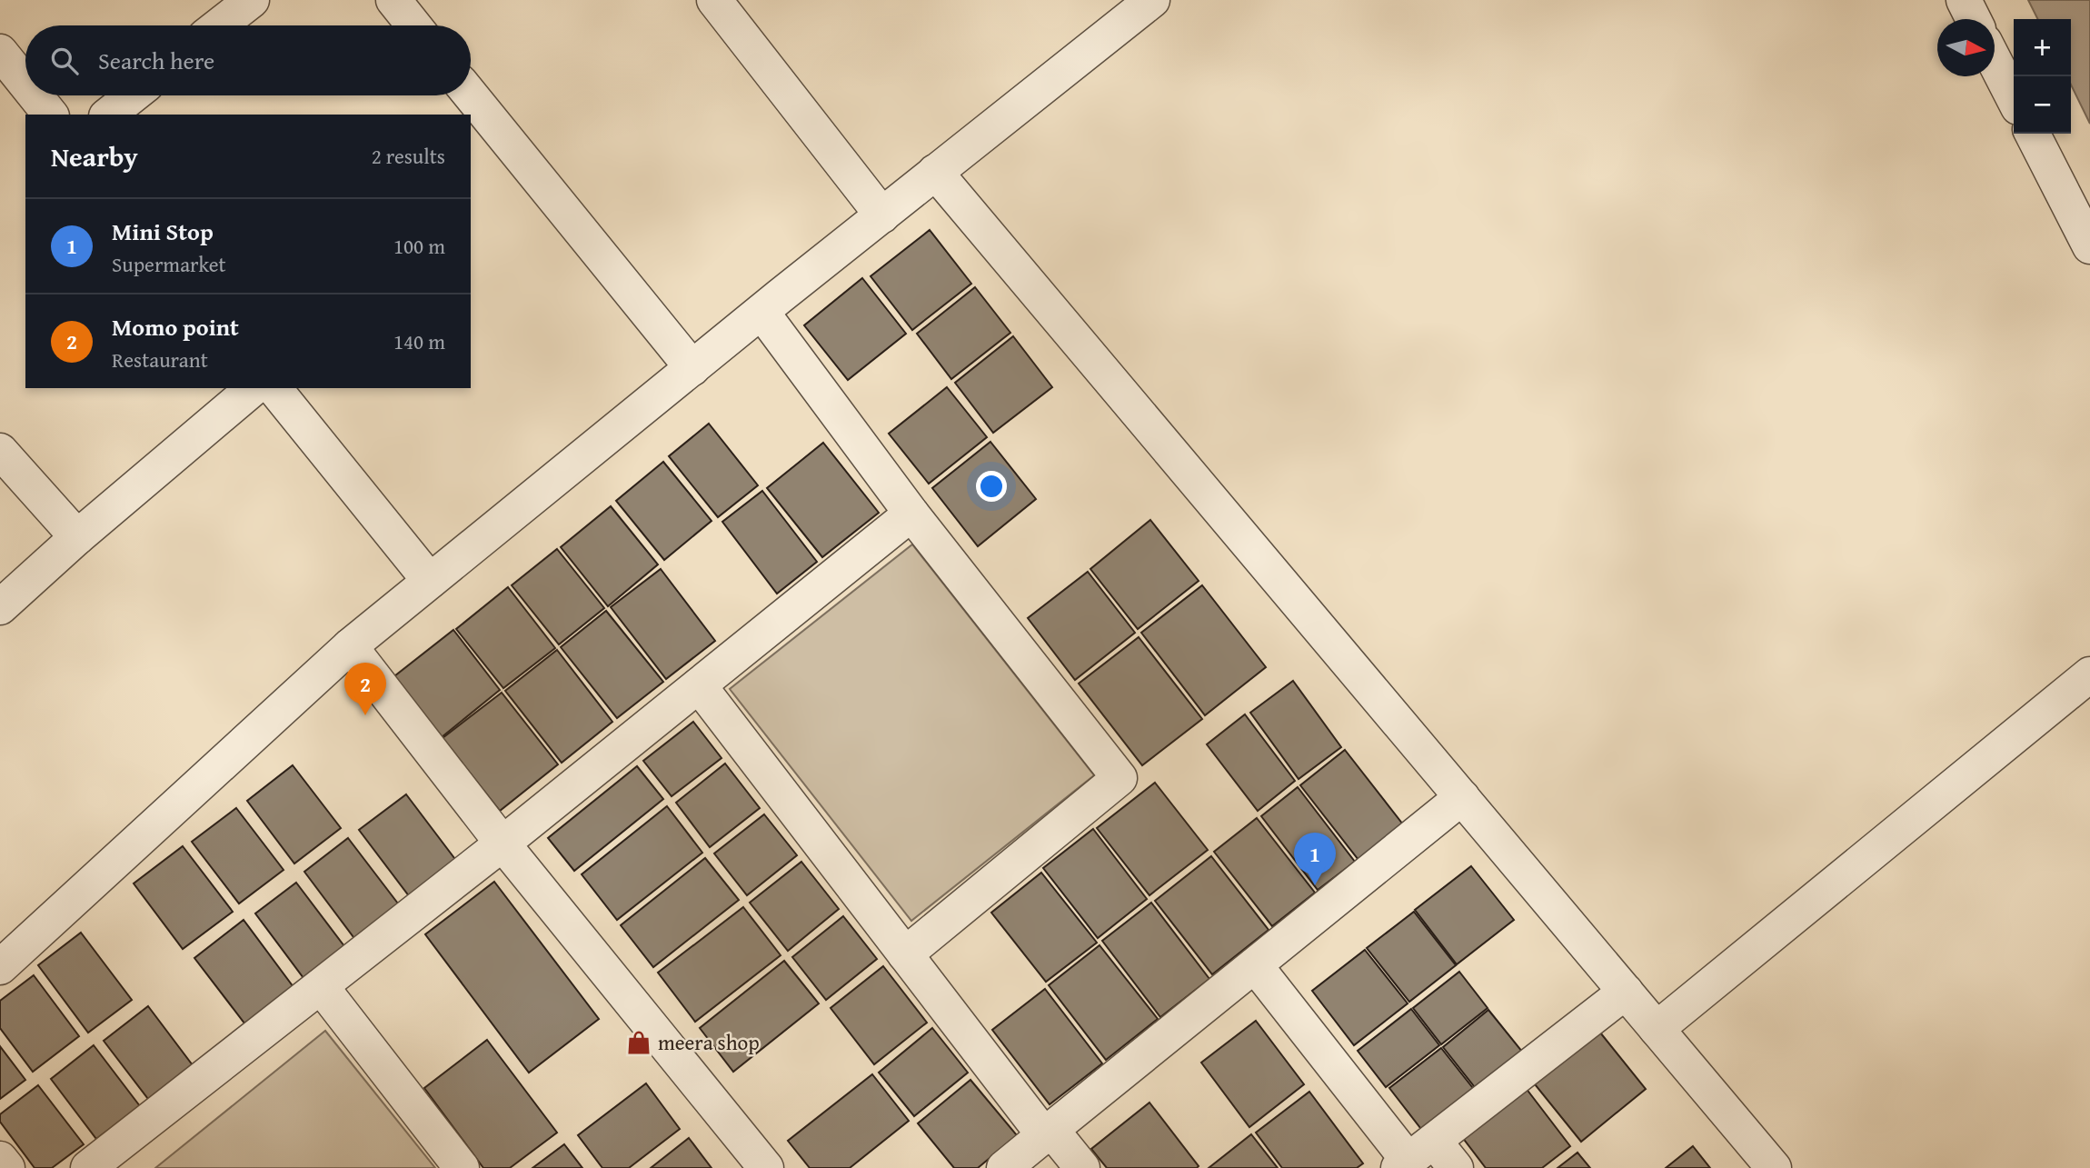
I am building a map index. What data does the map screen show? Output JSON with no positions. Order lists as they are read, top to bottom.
{
  "places": {
    "shop": ["meera shop"]
  },
  "north": "right",
  "page": {
    "map_buttons": ["+", "−"],
    "search": "Search here",
    "heading": ["Nearby", "2 results"],
    "list": [
      {
        "mark": "1",
        "name": "Mini Stop",
        "note": "Supermarket",
        "value": "100 m"
      },
      {
        "mark": "2",
        "name": "Momo point",
        "note": "Restaurant",
        "value": "140 m"
      }
    ],
    "pins": ["2", "1"]
  }
}
